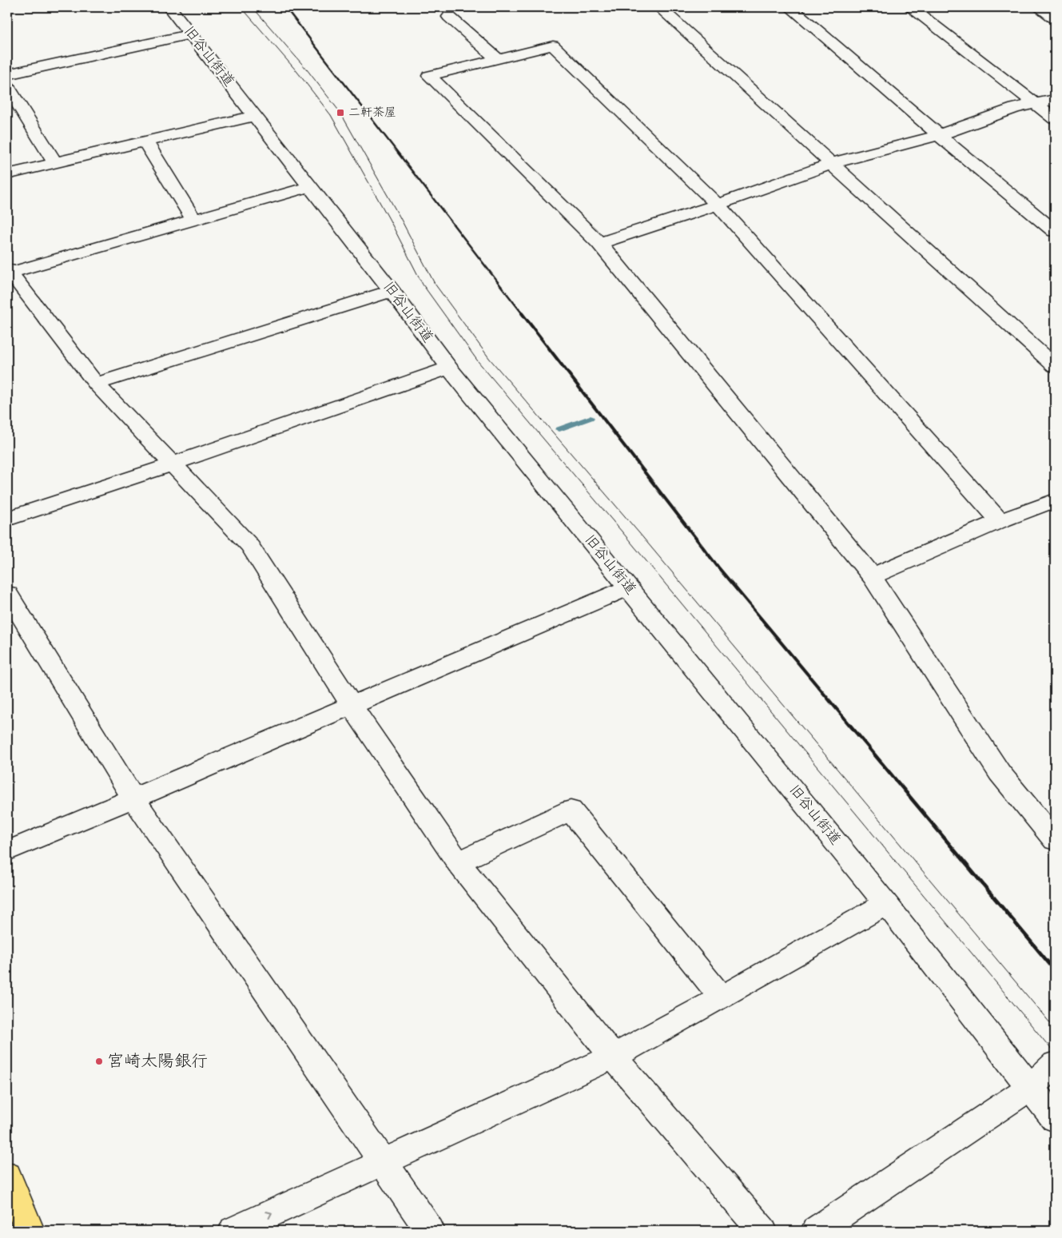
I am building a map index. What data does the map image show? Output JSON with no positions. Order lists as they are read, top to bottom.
{
  "streets": {
    "street": ["旧谷山街道"]
  },
  "places": {
    "transit": ["二軒茶屋"],
    "other": ["宮崎太陽銀行"]
  }
}
